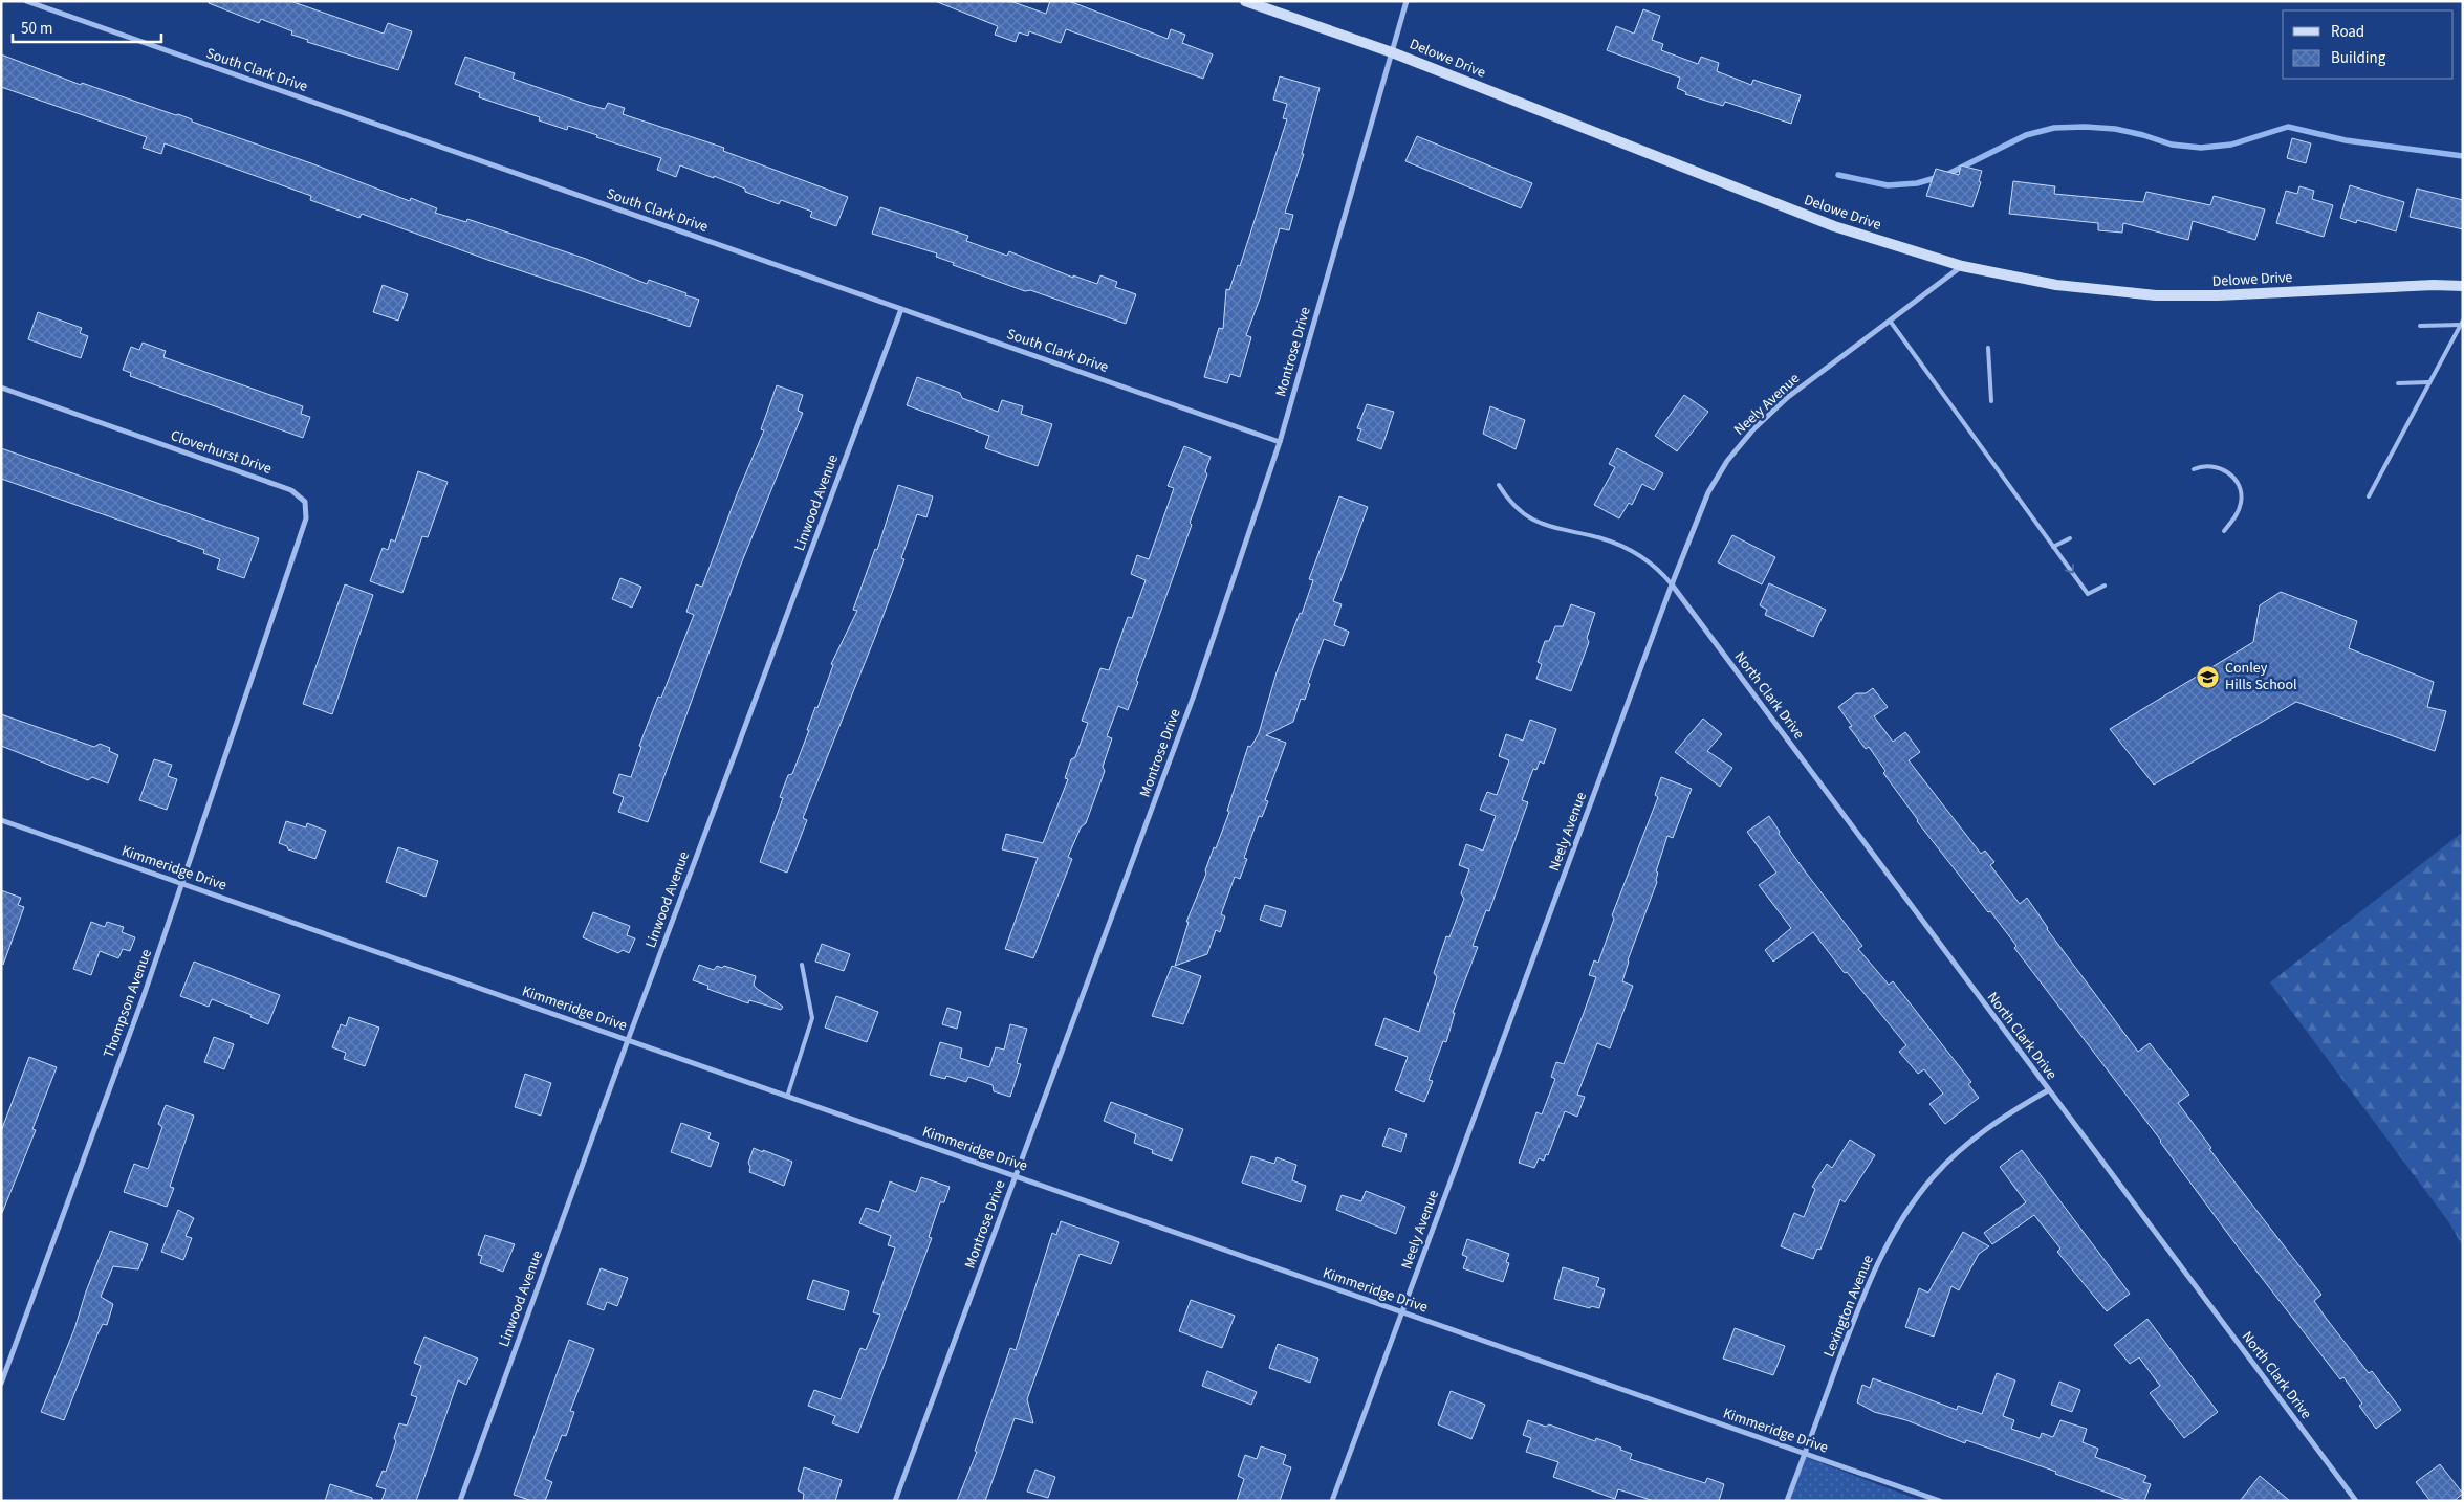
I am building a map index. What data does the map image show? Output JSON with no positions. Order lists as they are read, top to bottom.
{
  "streets": {
    "street": [
      "Delowe Drive",
      "South Clark Drive",
      "Montrose Drive",
      "Neely Avenue",
      "Cloverhurst Drive",
      "Linwood Avenue",
      "North Clark Drive",
      "Kimmeridge Drive",
      "Thompson Avenue",
      "Lexington Avenue"
    ]
  },
  "crossings": [
    ["Delowe Drive", "Montrose Drive"],
    ["Delowe Drive", "Neely Avenue"],
    ["South Clark Drive", "Montrose Drive"],
    ["South Clark Drive", "Linwood Avenue"],
    ["Montrose Drive", "Kimmeridge Drive"],
    ["Neely Avenue", "North Clark Drive"],
    ["Neely Avenue", "Kimmeridge Drive"],
    ["Cloverhurst Drive", "Thompson Avenue"],
    ["Linwood Avenue", "Kimmeridge Drive"],
    ["North Clark Drive", "Lexington Avenue"],
    ["Kimmeridge Drive", "Thompson Avenue"],
    ["Kimmeridge Drive", "Lexington Avenue"]
  ],
  "places": {
    "school or university": ["Conley Hills School"]
  },
  "legend": ["Road", "Building"],
  "scale_bar": "50 m"
}
